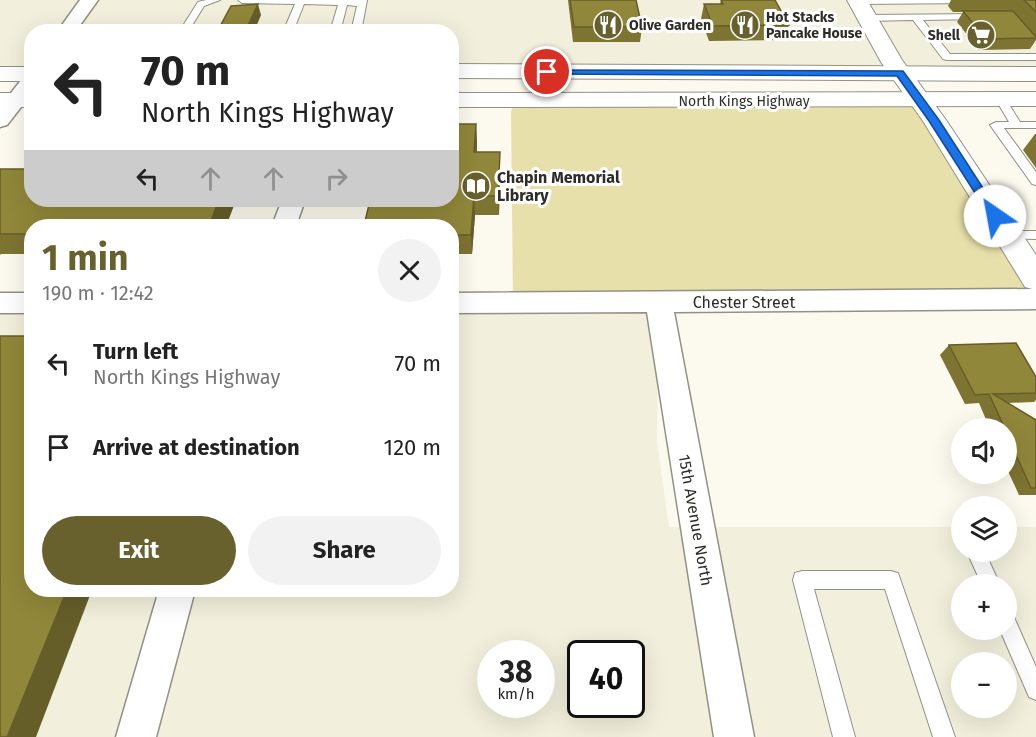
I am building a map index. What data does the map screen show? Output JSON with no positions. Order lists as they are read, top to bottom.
{
  "streets": {
    "main road": ["North Kings Highway"],
    "street": ["Chester Street", "15th Avenue North"]
  },
  "crossings": [
    ["Chester Street", "15th Avenue North"]
  ],
  "places": {
    "restaurant": ["Olive Garden", "Hot Stacks Pancake House"],
    "supermarket": ["Shell"],
    "library": ["Chapin Memorial Library"]
  },
  "page": {
    "turn": ["70 m", "North Kings Highway"],
    "heading": ["1 min", "190 m · 12:42"],
    "list": [
      {
        "name": "Turn left",
        "note": "North Kings Highway",
        "value": "70 m"
      },
      {
        "name": "Arrive at destination",
        "value": "120 m"
      }
    ],
    "map_buttons": ["+", "−"],
    "buttons": ["Exit", "Share"],
    "speed": "38 km/h",
    "limit": "40"
  }
}
